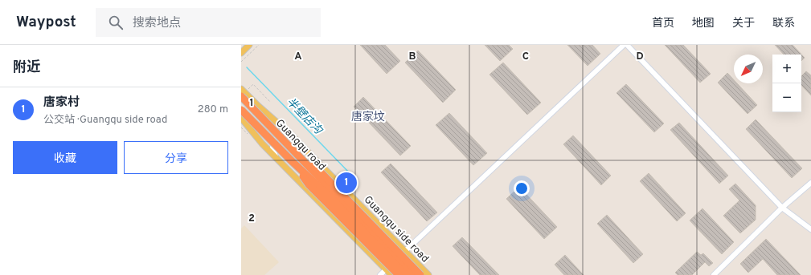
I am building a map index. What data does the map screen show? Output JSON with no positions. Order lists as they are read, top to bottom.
{
  "streets": {
    "highway": ["Guangqu road"],
    "main road": ["Guangqu side road"]
  },
  "districts": ["唐家坟"],
  "water": ["半壁店沟"],
  "north": "bottom left",
  "page": {
    "header": "Waypost",
    "search": "搜索地点",
    "nav": [
      "首页",
      "地图",
      "关于",
      "联系"
    ],
    "heading": "附近",
    "map_buttons": ["+", "−"],
    "list": [
      {
        "mark": "1",
        "name": "唐家村",
        "note": "公交站 · Guangqu side road",
        "value": "280 m"
      }
    ],
    "buttons": ["收藏", "分享"],
    "pins": "1"
  },
  "grid": {
    "columns": [
      "A",
      "B",
      "C",
      "D"
    ],
    "rows": ["1", "2"]
  }
}
